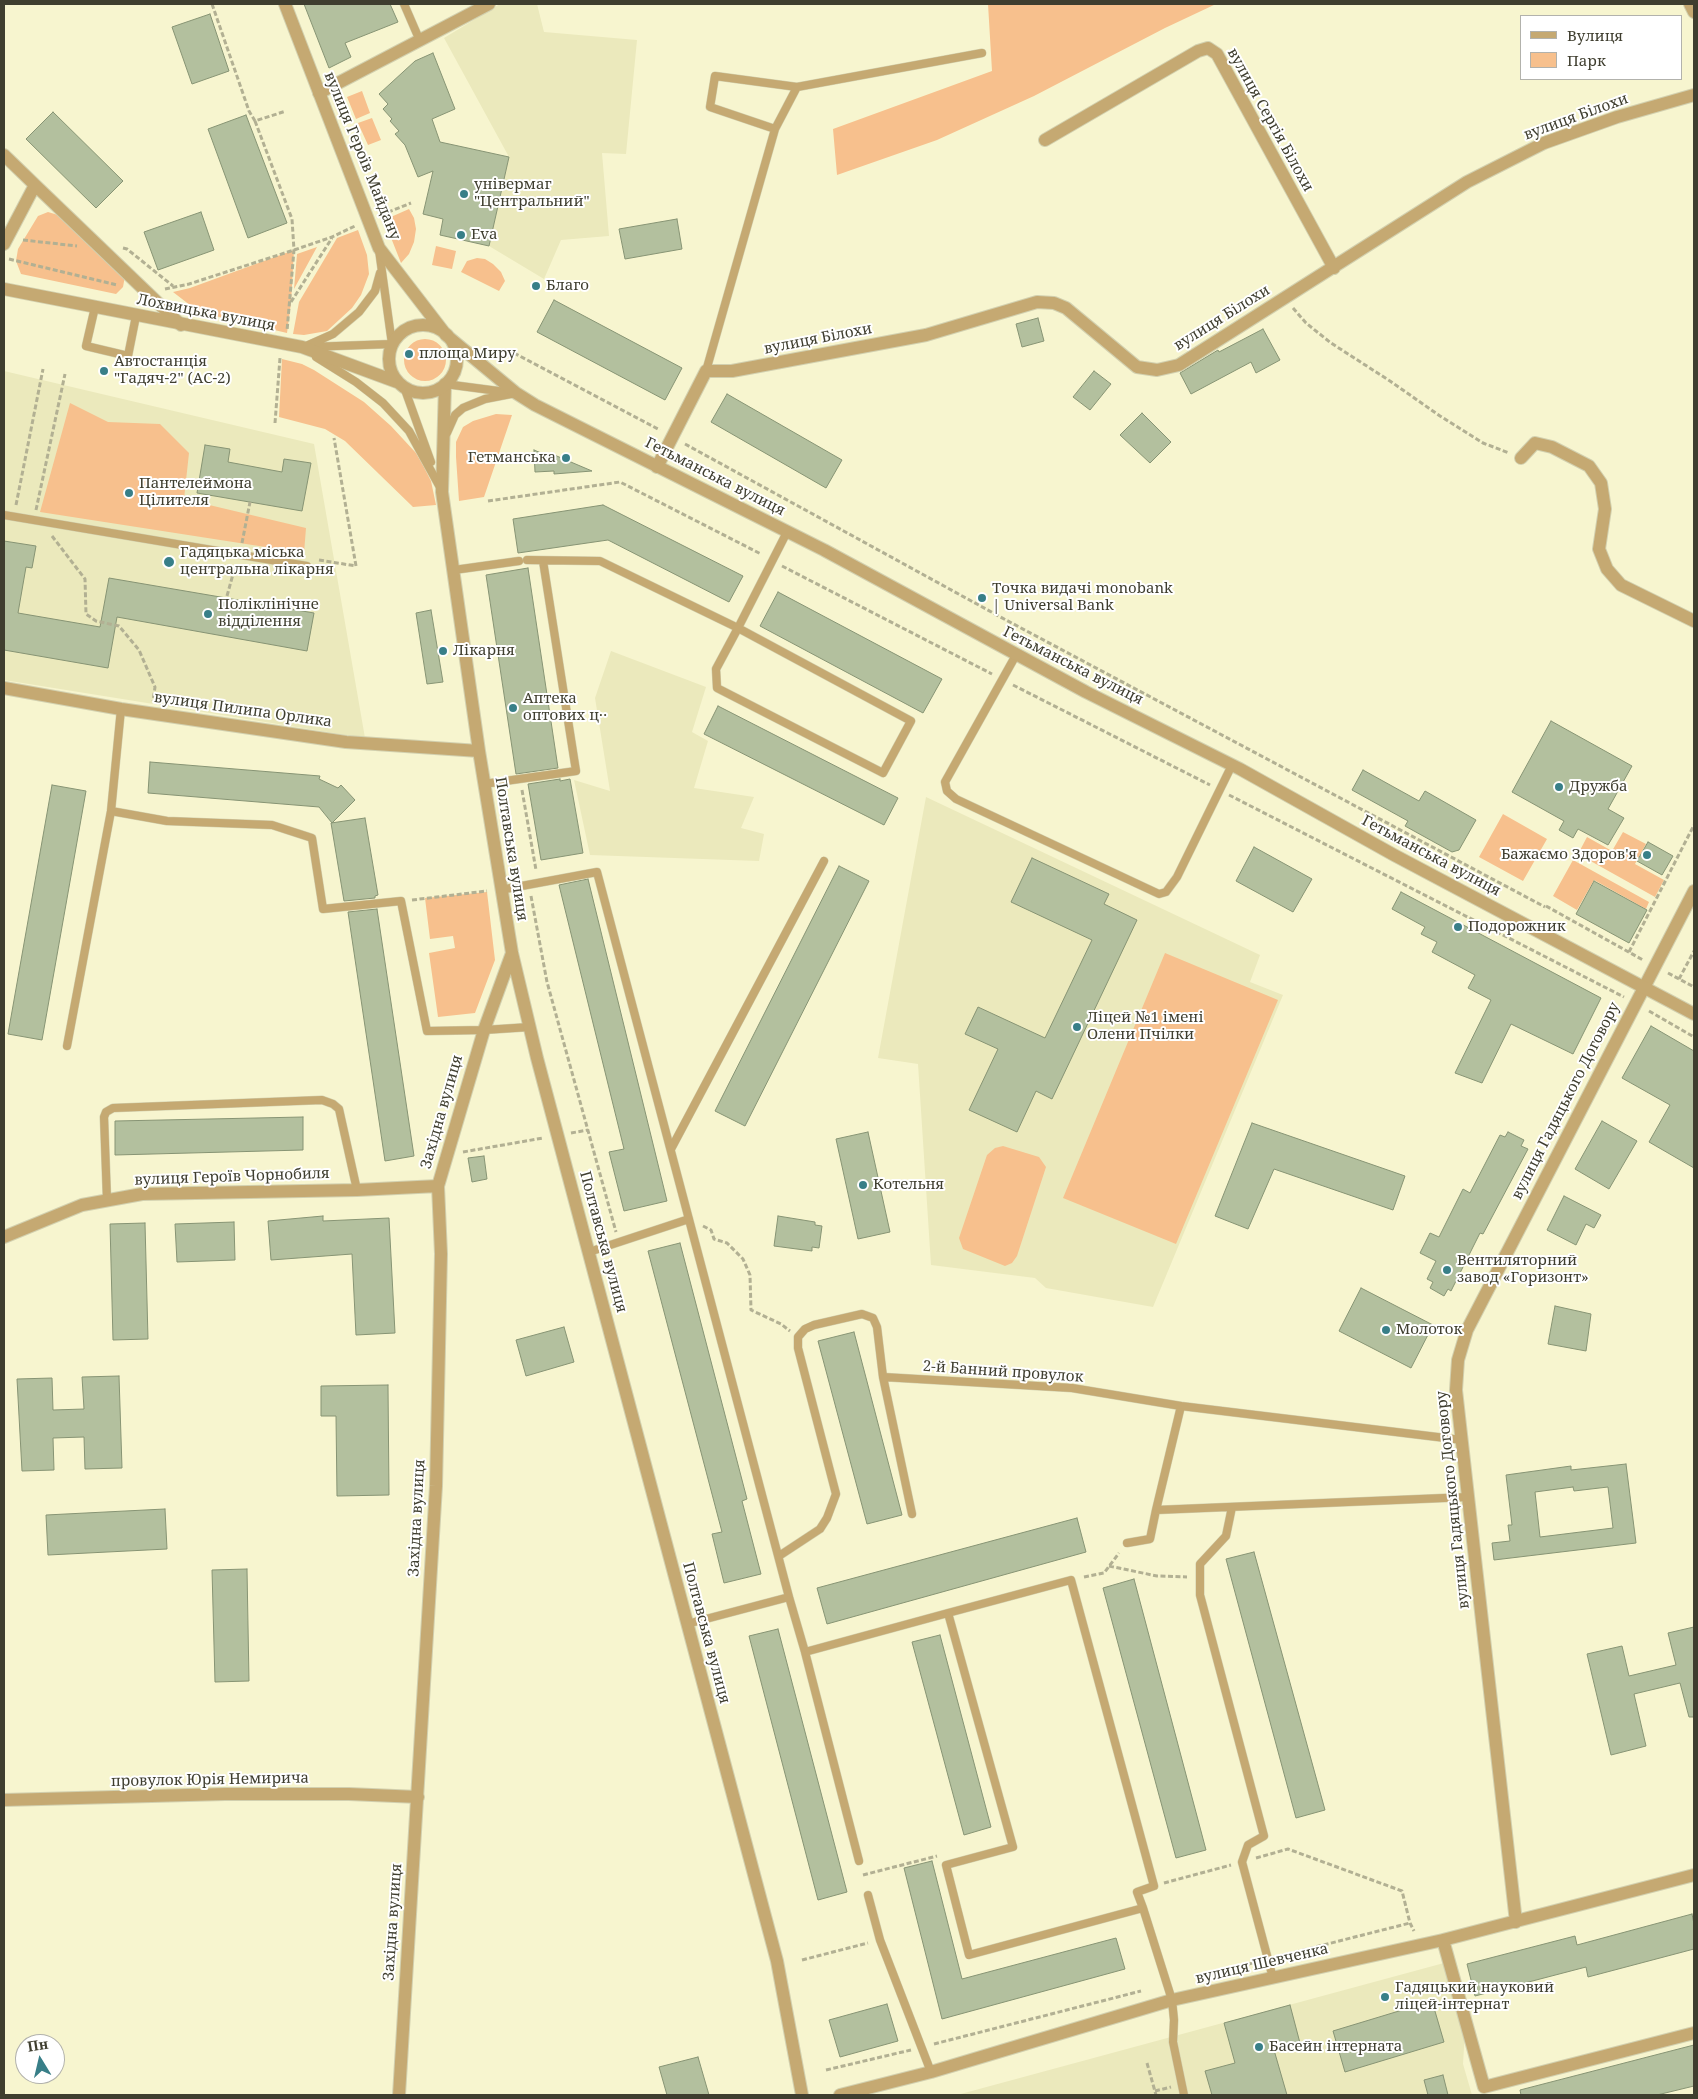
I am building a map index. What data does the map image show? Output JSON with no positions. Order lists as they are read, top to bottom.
{
  "streets": {
    "street": [
      "вулиця Білохи",
      "вулиця Сергія Білохи",
      "вулиця Героїв Майдану",
      "Лохвицька вулиця",
      "Гетьманська вулиця",
      "вулиця Пилипа Орлика",
      "Полтавська вулиця",
      "вулиця Гадяцького Договору",
      "Західна вулиця",
      "вулиця Героїв Чорнобиля",
      "провулок Юрія Немирича",
      "вулиця Шевченка"
    ],
    "lane": ["2-й Банний провулок"]
  },
  "crossings": [
    ["вулиця Білохи", "вулиця Сергія Білохи"],
    ["вулиця Героїв Майдану", "Лохвицька вулиця"],
    ["вулиця Героїв Майдану", "Гетьманська вулиця"],
    ["вулиця Героїв Майдану", "Полтавська вулиця"],
    ["Лохвицька вулиця", "Гетьманська вулиця"],
    ["Лохвицька вулиця", "Полтавська вулиця"],
    ["Гетьманська вулиця", "Полтавська вулиця"],
    ["Гетьманська вулиця", "вулиця Гадяцького Договору"],
    ["вулиця Пилипа Орлика", "Полтавська вулиця"],
    ["Полтавська вулиця", "Західна вулиця"],
    ["вулиця Гадяцького Договору", "2-й Банний провулок"],
    ["вулиця Гадяцького Договору", "вулиця Шевченка"],
    ["Західна вулиця", "вулиця Героїв Чорнобиля"],
    ["Західна вулиця", "провулок Юрія Немирича"]
  ],
  "places": [
    "універмаг \"Центральний\"",
    "Eva",
    "Благо",
    "площа Миру",
    "Автостанція \"Гадяч-2\" (АС-2)",
    "Гетманська",
    "Пантелеймона Цілителя",
    "Гадяцька міська центральна лікарня",
    "Точка видачі monobank | Universal Bank",
    "Поліклінічне відділення",
    "Лікарня",
    "Аптека оптових ц‥",
    "Дружба",
    "Бажаємо Здоров'я",
    "Подорожник",
    "Ліцей №1 імені Олени Пчілки",
    "Котельня",
    "Вентиляторний завод «Горизонт»",
    "Молоток",
    "Гадяцький науковий ліцей-інтернат",
    "Басейн інтерната"
  ],
  "legend": ["Вулиця", "Парк"],
  "north": "top"
}
